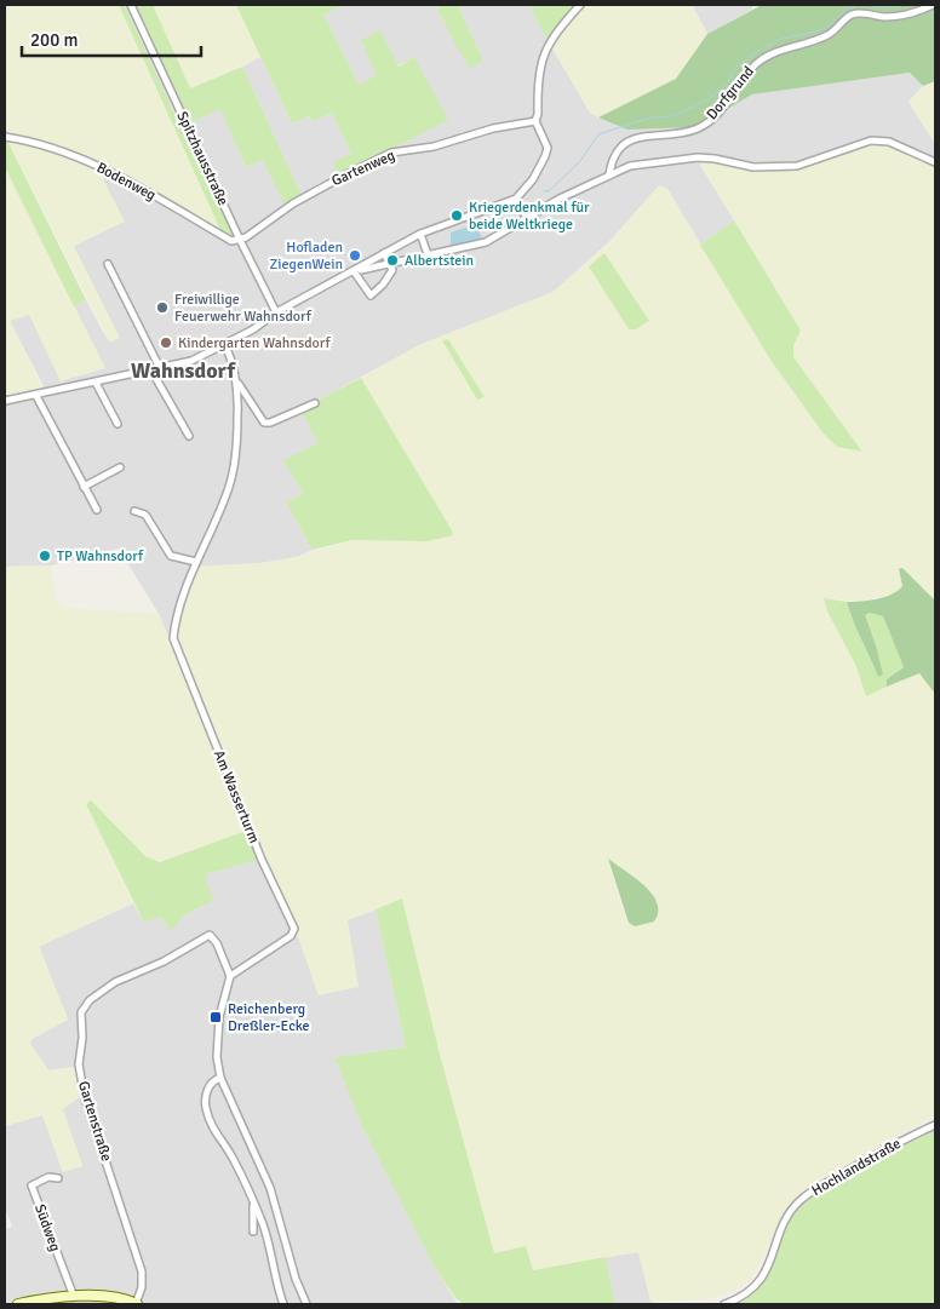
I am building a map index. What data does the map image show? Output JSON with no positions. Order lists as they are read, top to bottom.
{
  "streets": {
    "street": [
      "Dorfgrund",
      "Spitzhausstraße",
      "Gartenweg",
      "Bodenweg",
      "Am Wasserturm",
      "Gartenstraße",
      "Hochlandstraße",
      "Südweg"
    ]
  },
  "crossings": [
    ["Spitzhausstraße", "Gartenweg"],
    ["Spitzhausstraße", "Bodenweg"],
    ["Gartenweg", "Bodenweg"],
    ["Am Wasserturm", "Gartenstraße"]
  ],
  "districts": ["Wahnsdorf"],
  "places": {
    "other": [
      "Kriegerdenkmal für beide Weltkriege",
      "Hofladen ZiegenWein",
      "Albertstein",
      "Freiwillige Feuerwehr Wahnsdorf",
      "Kindergarten Wahnsdorf",
      "TP Wahnsdorf"
    ],
    "transit": ["Reichenberg Dreßler-Ecke"]
  },
  "scale_bar": "200 m"
}
